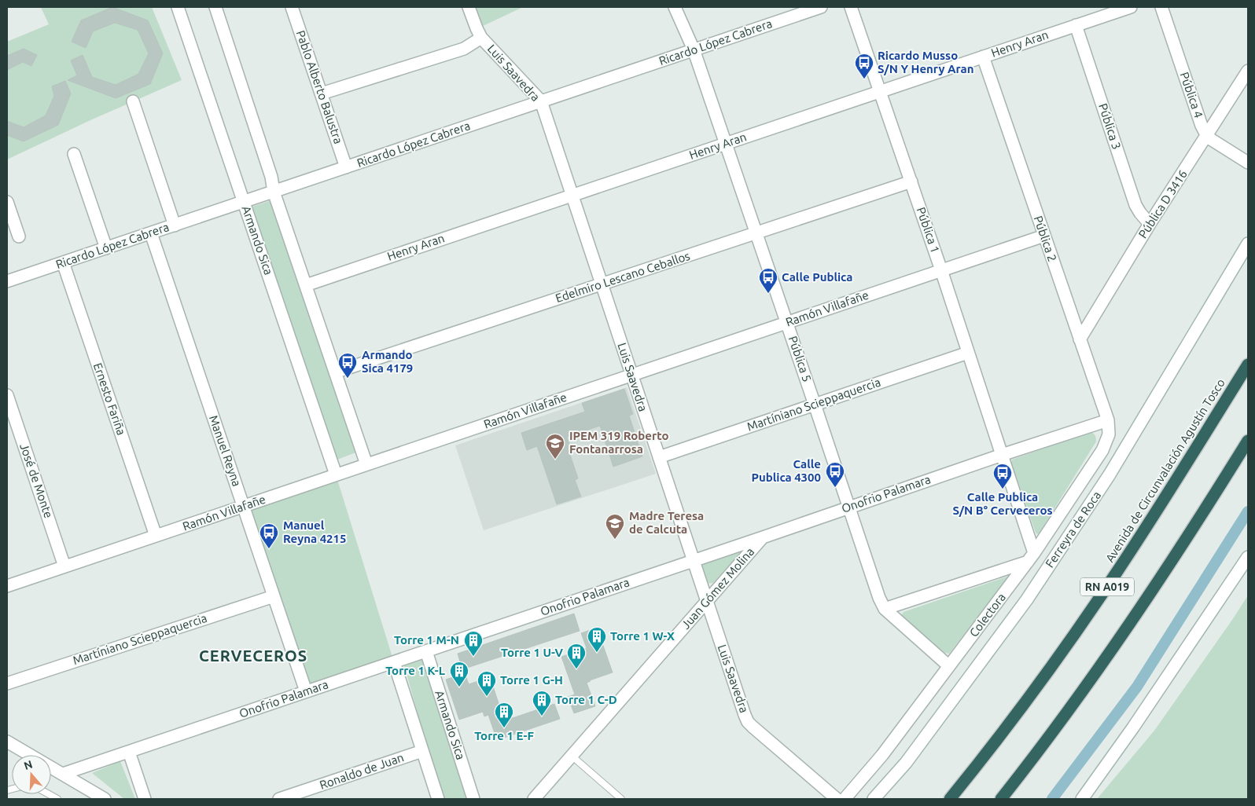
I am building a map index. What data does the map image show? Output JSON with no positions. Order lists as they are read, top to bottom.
{
  "streets": {
    "highway": ["Avenida de Circunvalación Agustín Tosco", "RN A019"],
    "street": [
      "Ricardo López Cabrera",
      "Henry Aran",
      "Luis Saavedra",
      "Pablo Alberto Balustra",
      "Pública 4",
      "Pública 3",
      "Pública D 3416",
      "Pública 1",
      "Pública 2",
      "Armando Sica",
      "Edelmiro Lescano Ceballos",
      "Ramón Villafañe",
      "Pública 5",
      "Ernesto Fariña",
      "Martíniano Scieppaquercia",
      "Manuel Reyna",
      "José de Monte",
      "Onofrio Palamara",
      "Ferreyra de Roca",
      "Juan Gómez Molina",
      "Colectora",
      "Ronaldo de Juan"
    ]
  },
  "crossings": [
    ["Ricardo López Cabrera", "Luis Saavedra"],
    ["Ricardo López Cabrera", "Pablo Alberto Balustra"],
    ["Ricardo López Cabrera", "Armando Sica"],
    ["Ricardo López Cabrera", "Pública 5"],
    ["Ricardo López Cabrera", "Ernesto Fariña"],
    ["Ricardo López Cabrera", "Manuel Reyna"],
    ["Henry Aran", "Luis Saavedra"],
    ["Henry Aran", "Pública 3"],
    ["Henry Aran", "Pública 1"],
    ["Henry Aran", "Pública 2"],
    ["Henry Aran", "Pública 5"],
    ["Luis Saavedra", "Edelmiro Lescano Ceballos"],
    ["Luis Saavedra", "Ramón Villafañe"],
    ["Luis Saavedra", "Martíniano Scieppaquercia"],
    ["Luis Saavedra", "Onofrio Palamara"],
    ["Luis Saavedra", "Juan Gómez Molina"],
    ["Pública 4", "Pública D 3416"],
    ["Pública 3", "Pública D 3416"],
    ["Pública D 3416", "Pública 2"],
    ["Pública 1", "Edelmiro Lescano Ceballos"],
    ["Pública 1", "Ramón Villafañe"],
    ["Pública 1", "Martíniano Scieppaquercia"],
    ["Pública 1", "Onofrio Palamara"],
    ["Pública 1", "Colectora"],
    ["Pública 2", "Ramón Villafañe"],
    ["Pública 2", "Onofrio Palamara"],
    ["Pública 2", "Colectora"],
    ["Armando Sica", "Ramón Villafañe"],
    ["Armando Sica", "Onofrio Palamara"],
    ["Edelmiro Lescano Ceballos", "Pública 5"],
    ["Ramón Villafañe", "Pública 5"],
    ["Ramón Villafañe", "Ernesto Fariña"],
    ["Ramón Villafañe", "Manuel Reyna"],
    ["Ramón Villafañe", "José de Monte"],
    ["Pública 5", "Martíniano Scieppaquercia"],
    ["Pública 5", "Onofrio Palamara"],
    ["Pública 5", "Colectora"],
    ["Martíniano Scieppaquercia", "Manuel Reyna"],
    ["Manuel Reyna", "Onofrio Palamara"],
    ["Onofrio Palamara", "Juan Gómez Molina"],
    ["Onofrio Palamara", "Colectora"]
  ],
  "districts": ["CERVECEROS"],
  "places": {
    "bus stop": [
      "Ricardo Musso S/N Y Henry Aran",
      "Calle Publica",
      "Armando Sica 4179",
      "Calle Publica 4300",
      "Calle Publica S/N B° Cerveceros",
      "Manuel Reyna 4215"
    ],
    "school or university": ["IPEM 319 Roberto Fontanarrosa", "Madre Teresa de Calcuta"],
    "building": [
      "Torre 1 W-X",
      "Torre 1 M-N",
      "Torre 1 U-V",
      "Torre 1 K-L",
      "Torre 1 G-H",
      "Torre 1 C-D",
      "Torre 1 E-F"
    ]
  },
  "north": "top"
}
